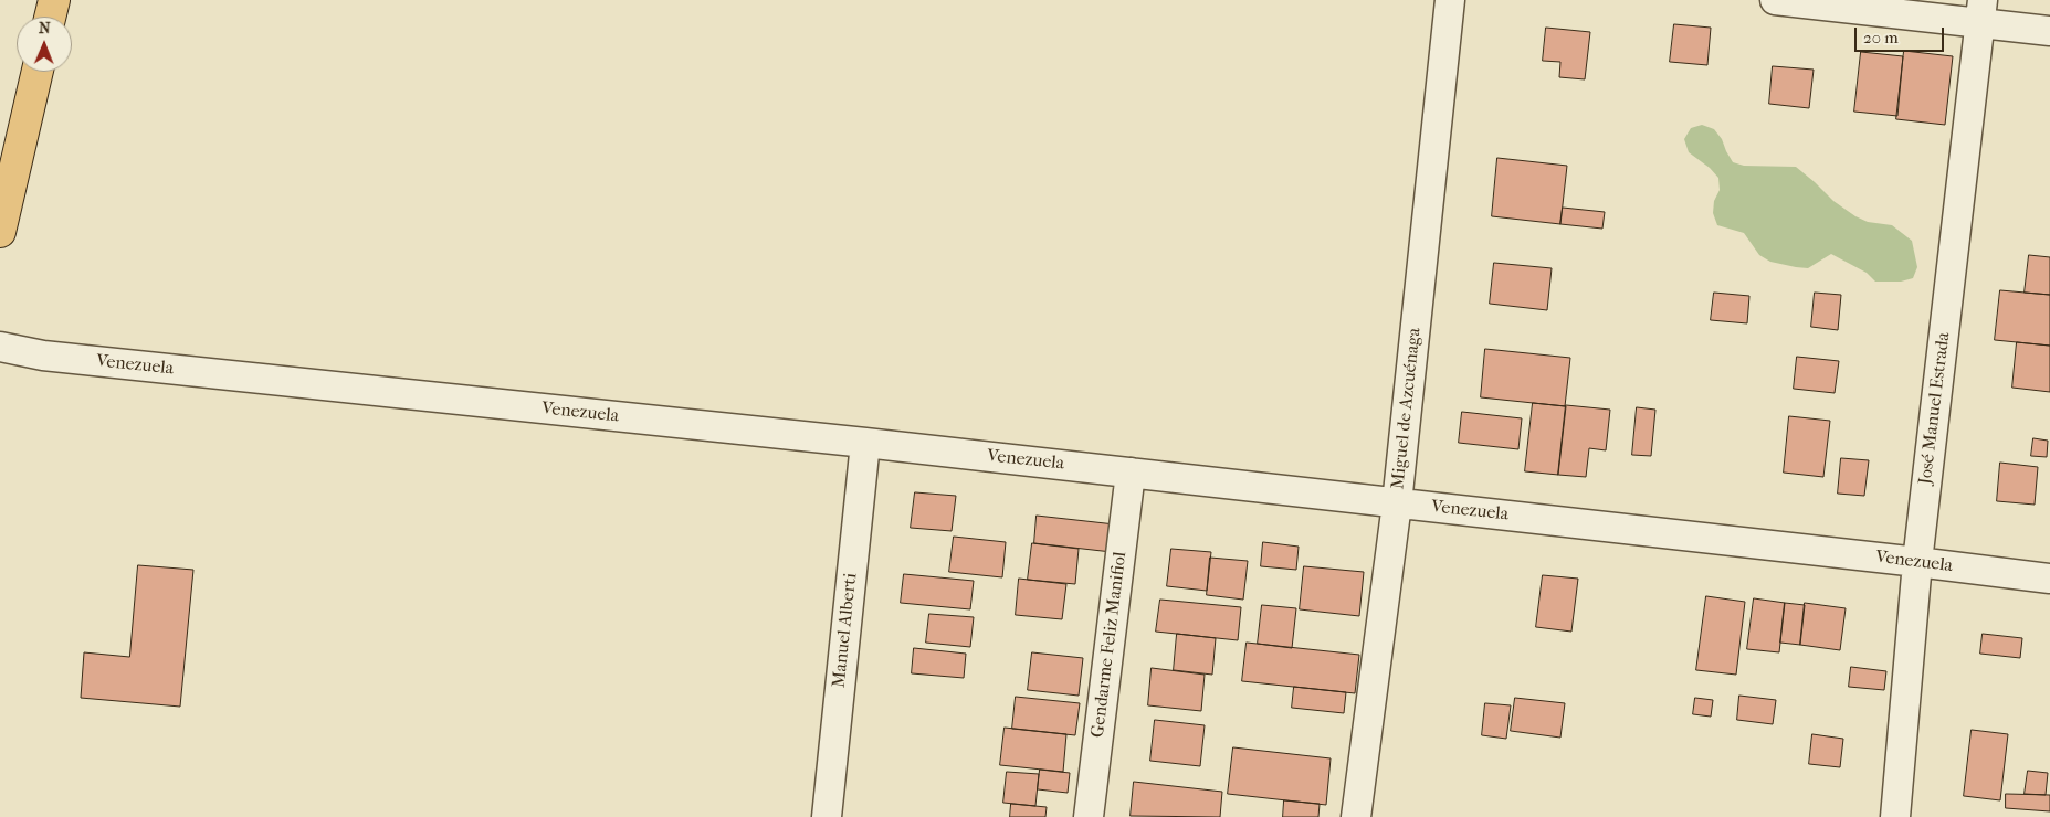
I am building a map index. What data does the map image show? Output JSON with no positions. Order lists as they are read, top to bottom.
{
  "streets": {
    "street": [
      "Venezuela",
      "Miguel de Azcuénaga",
      "José Manuel Estrada",
      "Manuel Alberti",
      "Gendarme Feliz Manifiol"
    ]
  },
  "crossings": [
    ["Venezuela", "Miguel de Azcuénaga"],
    ["Venezuela", "José Manuel Estrada"],
    ["Venezuela", "Manuel Alberti"],
    ["Venezuela", "Gendarme Feliz Manifiol"]
  ],
  "scale_bar": "20 m",
  "north": "top"
}
